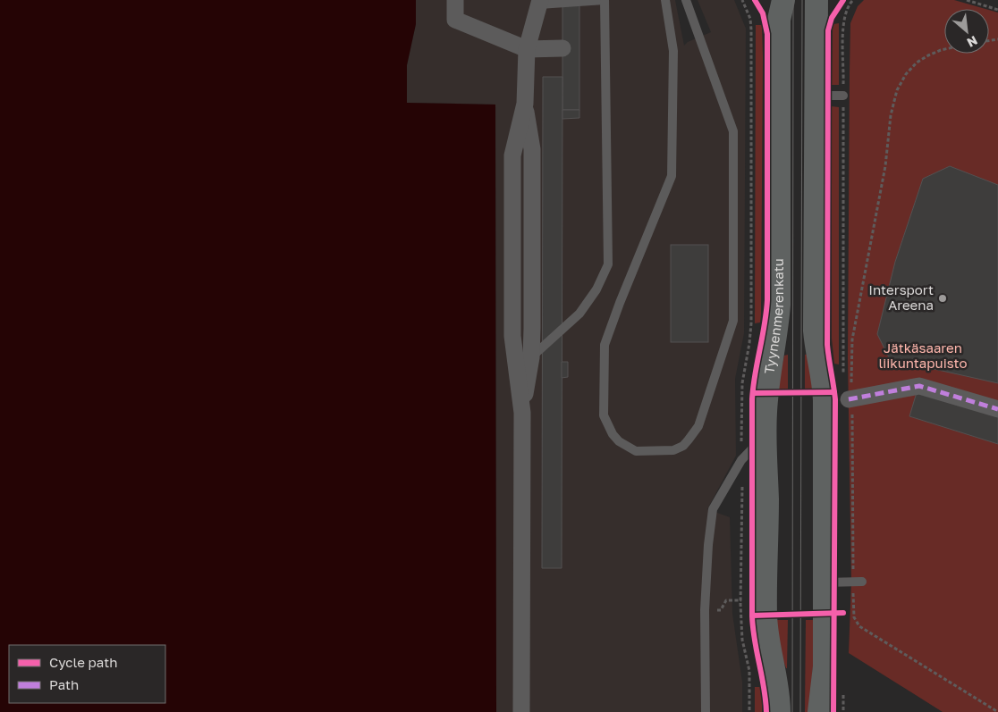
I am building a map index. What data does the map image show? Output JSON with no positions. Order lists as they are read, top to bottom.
{
  "streets": {
    "main road": ["Tyynenmerenkatu"]
  },
  "parks": ["Jätkäsaaren liikuntapuisto"],
  "places": ["Intersport Areena"],
  "legend": ["Cycle path", "Path"],
  "north": "bottom right"
}
